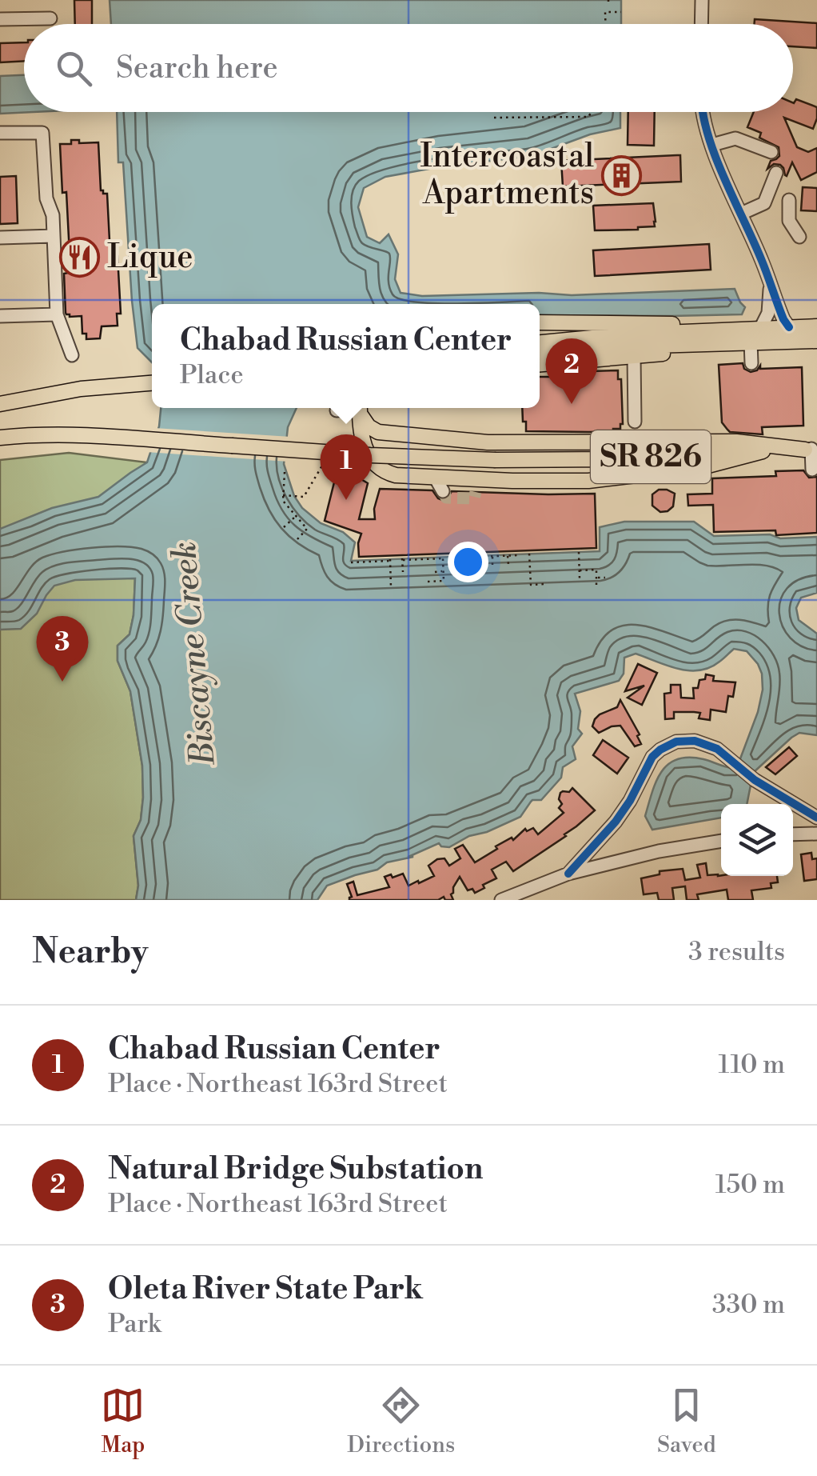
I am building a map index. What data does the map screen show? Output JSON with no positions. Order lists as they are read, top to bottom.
{
  "streets": {
    "main road": ["SR 826"]
  },
  "water": ["Biscayne Creek"],
  "places": {
    "building": ["Intercoastal Apartments"],
    "restaurant": ["Lique"]
  },
  "page": {
    "search": "Search here",
    "popup": ["Chabad Russian Center", "Place"],
    "pins": ["2", "1", "3"],
    "heading": ["Nearby", "3 results"],
    "list": [
      {
        "mark": "1",
        "name": "Chabad Russian Center",
        "note": "Place · Northeast 163rd Street",
        "value": "110 m"
      },
      {
        "mark": "2",
        "name": "Natural Bridge Substation",
        "note": "Place · Northeast 163rd Street",
        "value": "150 m"
      },
      {
        "mark": "3",
        "name": "Oleta River State Park",
        "note": "Park",
        "value": "330 m"
      }
    ],
    "nav": ["Map", "Directions", "Saved"]
  }
}
